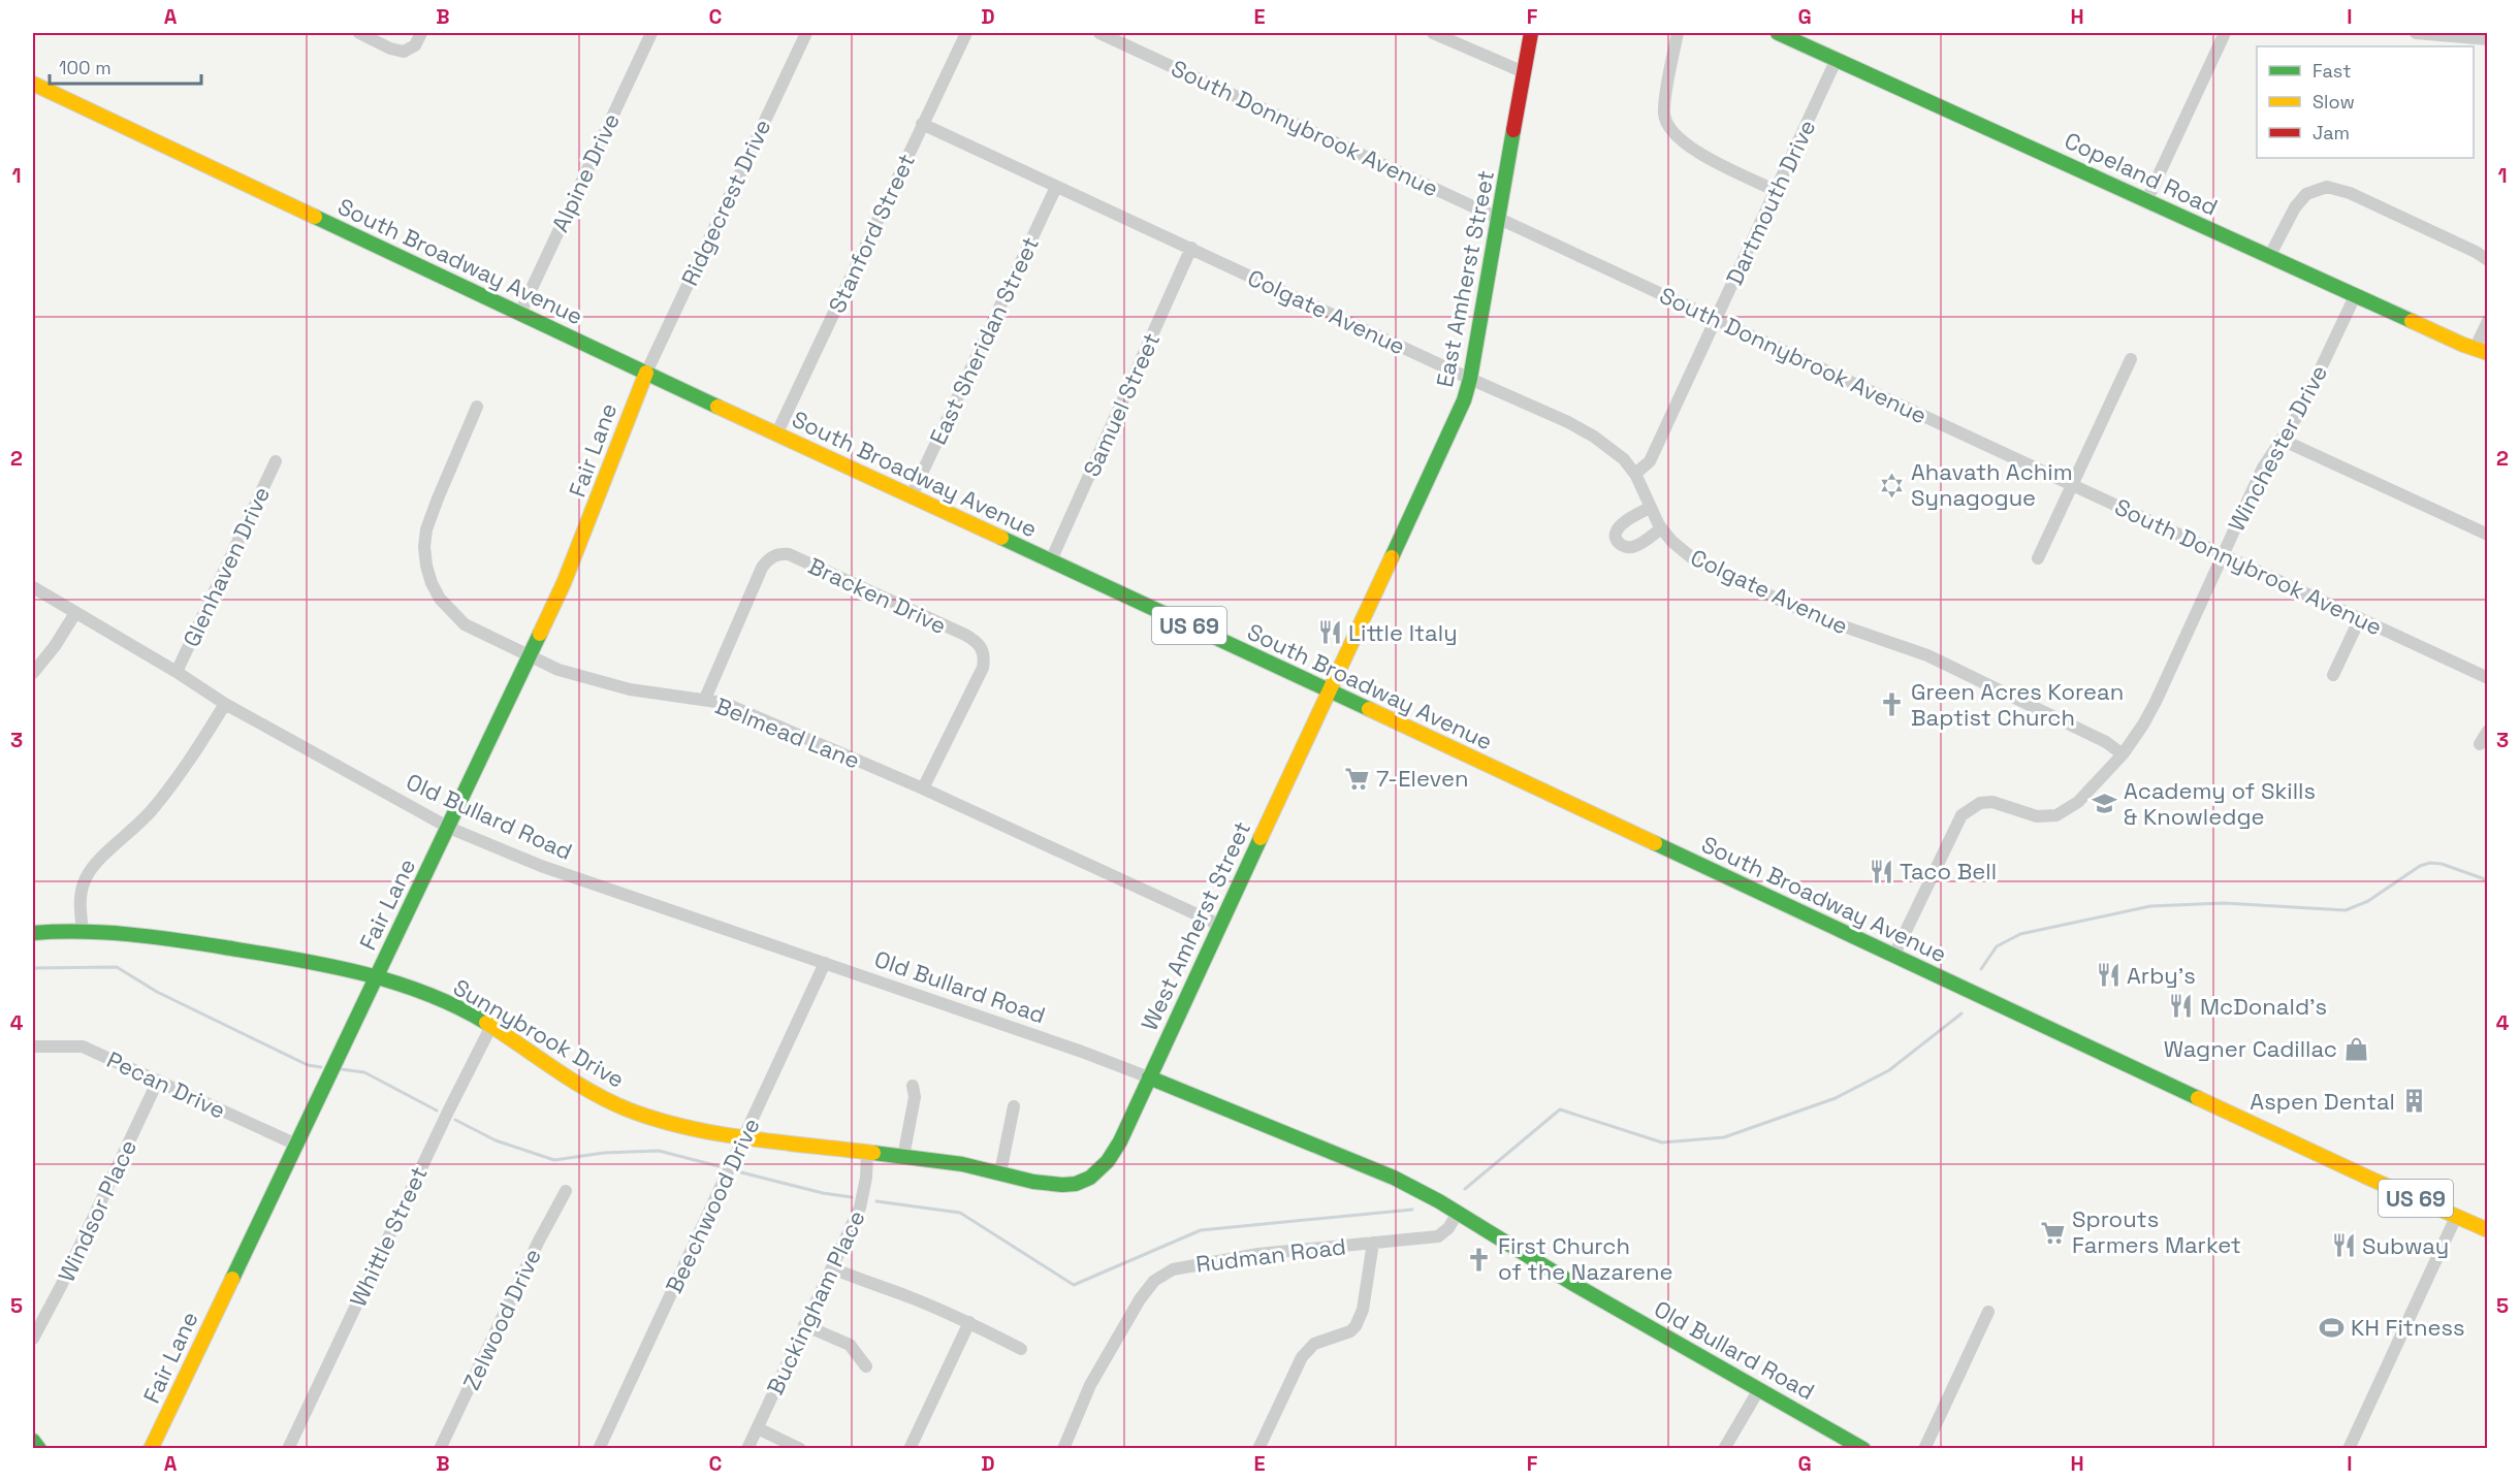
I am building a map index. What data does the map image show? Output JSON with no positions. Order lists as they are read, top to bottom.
{
  "streets": {
    "main road": [
      "Copeland Road",
      "South Broadway Avenue",
      "East Amherst Street",
      "Fair Lane",
      "US 69",
      "Old Bullard Road",
      "West Amherst Street",
      "Sunnybrook Drive"
    ],
    "street": [
      "South Donnybrook Avenue",
      "Alpine Drive",
      "Ridgecrest Drive",
      "Dartmouth Drive",
      "Stanford Street",
      "Colgate Avenue",
      "East Sheridan Street",
      "Samuel Street",
      "Winchester Drive",
      "Glenhaven Drive",
      "Bracken Drive",
      "Belmead Lane",
      "Pecan Drive",
      "Beechwood Drive",
      "Windsor Place",
      "Whittle Street",
      "Rudman Road",
      "Buckingham Place",
      "Zelwood Drive"
    ]
  },
  "crossings": [
    ["South Donnybrook Avenue", "Dartmouth Drive"],
    ["South Donnybrook Avenue", "East Amherst Street"],
    ["South Donnybrook Avenue", "Winchester Drive"],
    ["Alpine Drive", "South Broadway Avenue"],
    ["Copeland Road", "Dartmouth Drive"],
    ["Copeland Road", "Winchester Drive"],
    ["Ridgecrest Drive", "South Broadway Avenue"],
    ["Ridgecrest Drive", "Fair Lane"],
    ["Dartmouth Drive", "Colgate Avenue"],
    ["Stanford Street", "South Broadway Avenue"],
    ["Stanford Street", "Colgate Avenue"],
    ["South Broadway Avenue", "East Amherst Street"],
    ["South Broadway Avenue", "East Sheridan Street"],
    ["South Broadway Avenue", "Samuel Street"],
    ["South Broadway Avenue", "Winchester Drive"],
    ["South Broadway Avenue", "Fair Lane"],
    ["South Broadway Avenue", "West Amherst Street"],
    ["East Amherst Street", "Colgate Avenue"],
    ["East Amherst Street", "West Amherst Street"],
    ["Colgate Avenue", "East Sheridan Street"],
    ["Colgate Avenue", "Samuel Street"],
    ["Colgate Avenue", "Winchester Drive"],
    ["Fair Lane", "Belmead Lane"],
    ["Fair Lane", "Old Bullard Road"],
    ["Fair Lane", "Sunnybrook Drive"],
    ["Fair Lane", "Pecan Drive"],
    ["Glenhaven Drive", "Old Bullard Road"],
    ["Bracken Drive", "Belmead Lane"],
    ["Belmead Lane", "West Amherst Street"],
    ["Old Bullard Road", "West Amherst Street"],
    ["Old Bullard Road", "Beechwood Drive"],
    ["Old Bullard Road", "Rudman Road"],
    ["West Amherst Street", "Sunnybrook Drive"],
    ["Sunnybrook Drive", "Beechwood Drive"],
    ["Sunnybrook Drive", "Whittle Street"],
    ["Sunnybrook Drive", "Buckingham Place"],
    ["Pecan Drive", "Windsor Place"]
  ],
  "places": {
    "synagogue": ["Ahavath Achim Synagogue"],
    "restaurant": [
      "Little Italy",
      "Taco Bell",
      "Arby's",
      "McDonald's",
      "Subway"
    ],
    "church": ["Green Acres Korean Baptist Church", "First Church of the Nazarene"],
    "supermarket": ["7-Eleven", "Sprouts Farmers Market"],
    "school or university": ["Academy of Skills & Knowledge"],
    "shop": ["Wagner Cadillac"],
    "building": ["Aspen Dental"],
    "sports": ["KH Fitness"]
  },
  "legend": ["Fast", "Slow", "Jam"],
  "scale_bar": "100 m",
  "grid": {
    "columns": [
      "A",
      "B",
      "C",
      "D",
      "E",
      "F",
      "G",
      "H",
      "I"
    ],
    "rows": [
      "1",
      "2",
      "3",
      "4",
      "5"
    ]
  }
}
